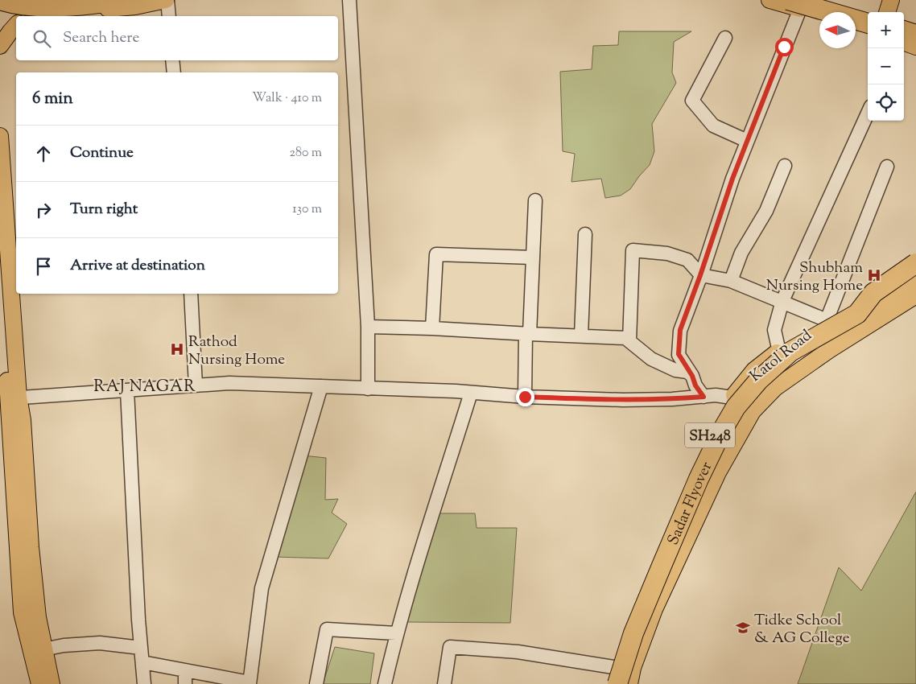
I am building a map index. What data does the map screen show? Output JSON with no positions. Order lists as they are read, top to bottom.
{
  "streets": {
    "highway": ["Sadar Flyover"],
    "main road": ["Katol Road", "SH248"]
  },
  "crossings": [
    ["Katol Road", "Sadar Flyover"]
  ],
  "districts": ["RAJ NAGAR"],
  "places": {
    "hospital": ["Shubham Nursing Home", "Rathod Nursing Home"],
    "school or university": ["Tidke School & AG College"]
  },
  "north": "left",
  "page": {
    "map_buttons": ["+", "−"],
    "search": "Search here",
    "heading": ["6 min", "Walk · 410 m"],
    "list": [
      ["Continue", "280 m"],
      ["Turn right", "130 m"],
      "Arrive at destination"
    ]
  }
}
